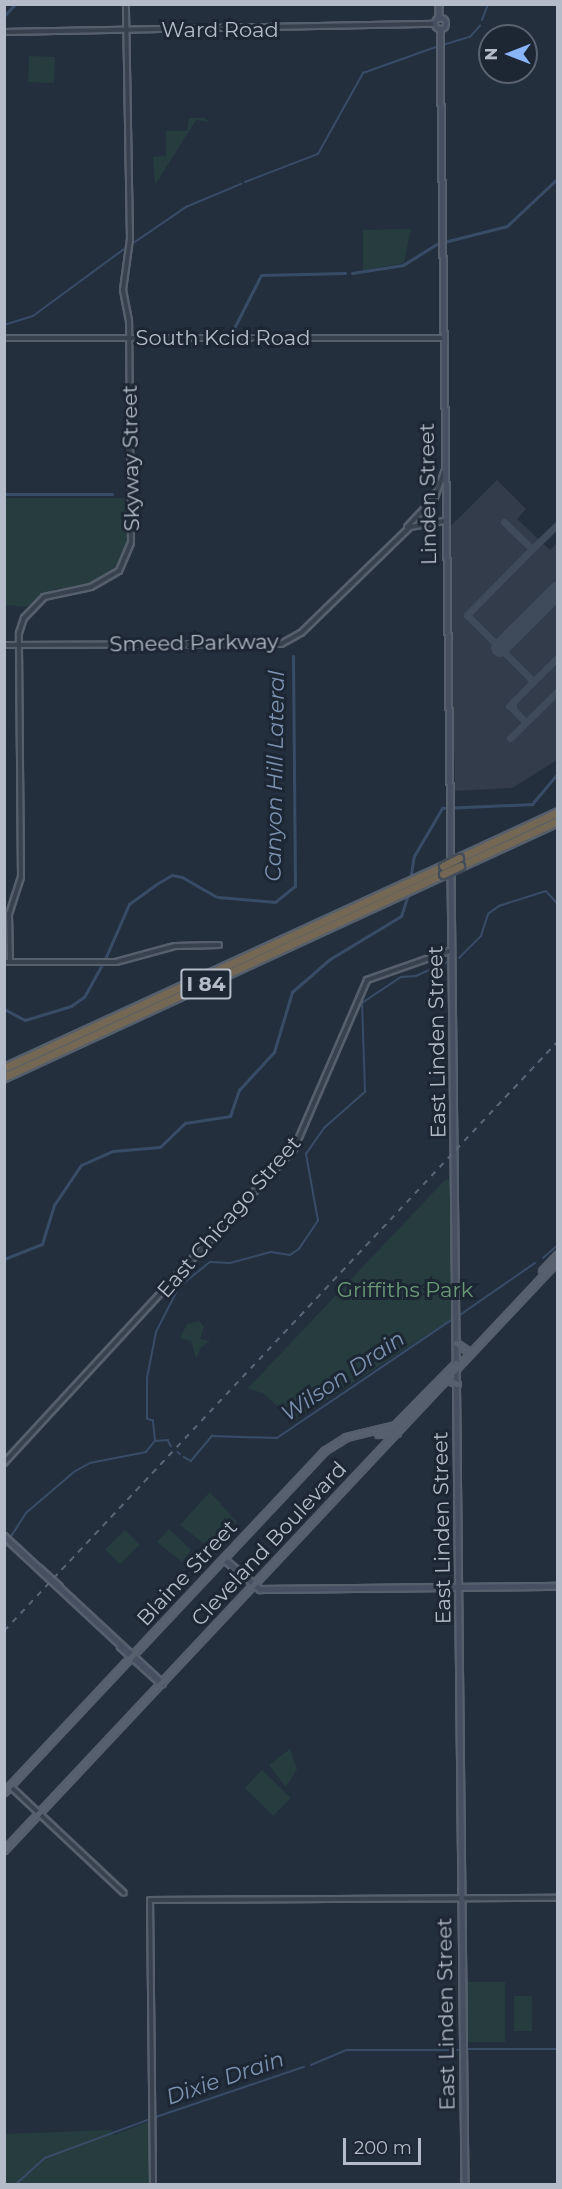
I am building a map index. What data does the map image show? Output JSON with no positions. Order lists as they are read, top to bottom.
{
  "streets": {
    "highway": ["I 84"],
    "main road": [
      "Linden Street",
      "East Linden Street",
      "Cleveland Boulevard",
      "Blaine Street"
    ],
    "street": [
      "Ward Road",
      "South Kcid Road",
      "Skyway Street",
      "Smeed Parkway",
      "East Chicago Street"
    ]
  },
  "crossings": [
    ["Ward Road", "Skyway Street"],
    ["South Kcid Road", "Skyway Street"],
    ["South Kcid Road", "Linden Street"],
    ["Skyway Street", "Smeed Parkway"],
    ["Linden Street", "Smeed Parkway"],
    ["Linden Street", "East Linden Street"],
    ["East Linden Street", "East Chicago Street"],
    ["East Linden Street", "Cleveland Boulevard"],
    ["Cleveland Boulevard", "Blaine Street"]
  ],
  "water": ["Canyon Hill Lateral", "Wilson Drain", "Dixie Drain"],
  "parks": ["Griffiths Park"],
  "scale_bar": "200 m",
  "north": "left"
}
